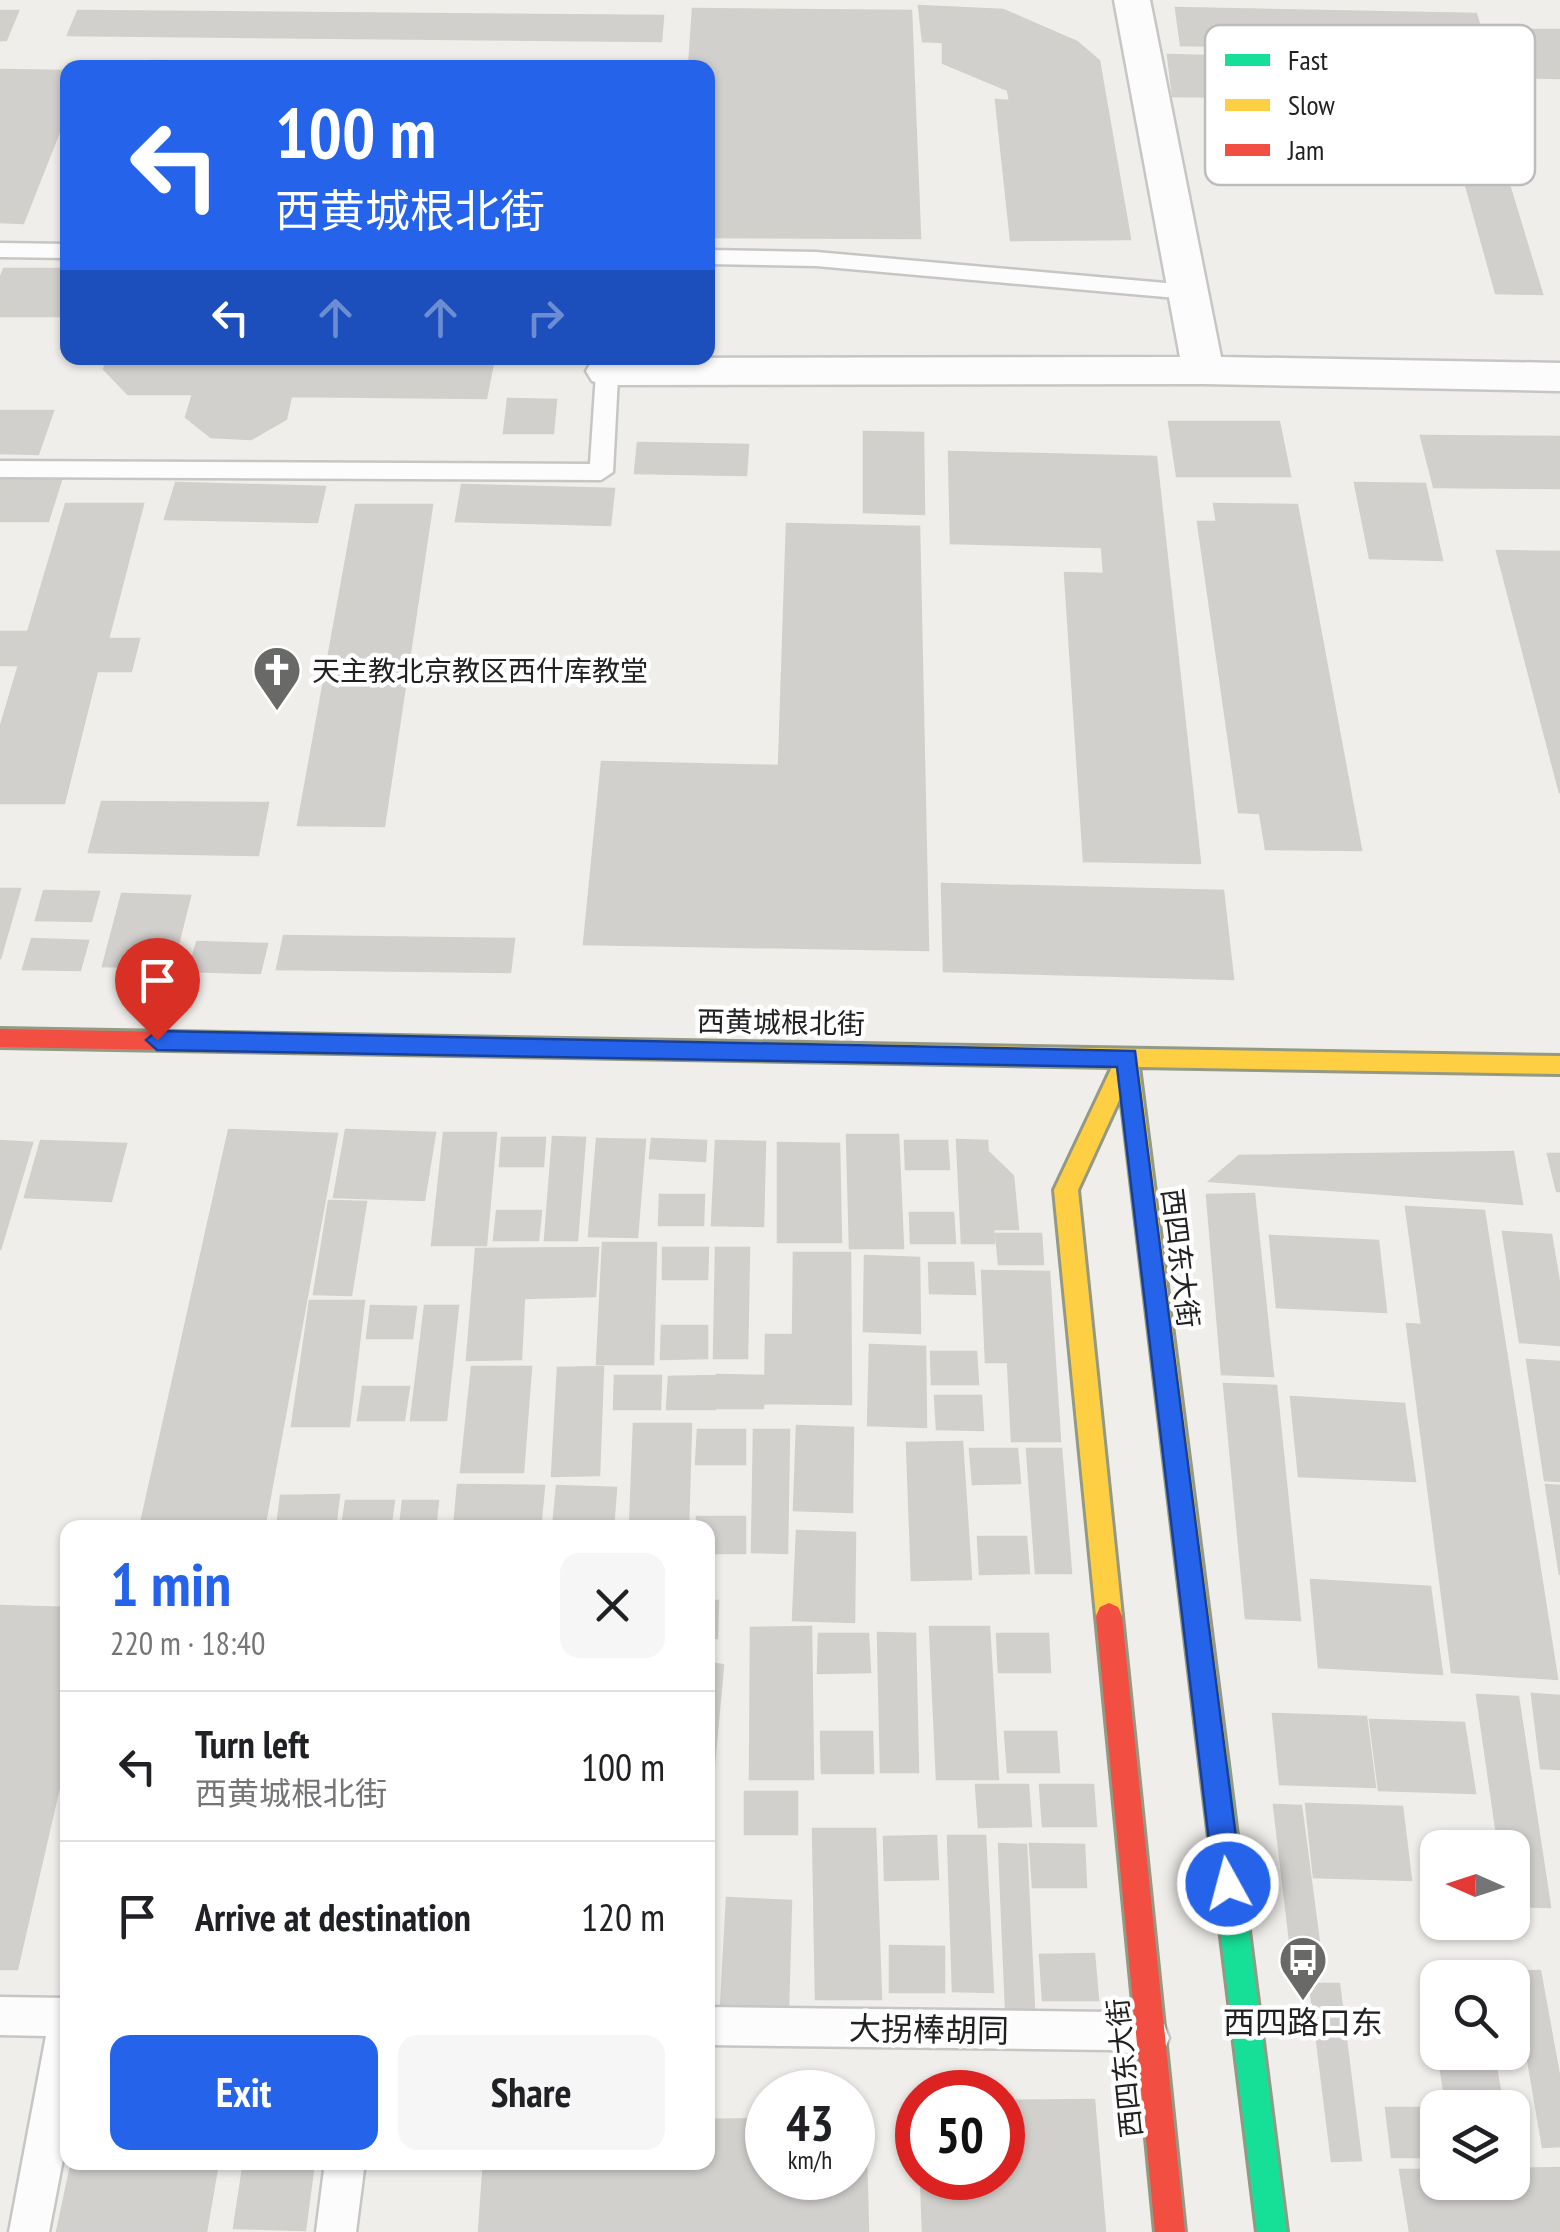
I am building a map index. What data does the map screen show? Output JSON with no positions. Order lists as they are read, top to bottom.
{
  "streets": {
    "main road": ["西黄城根北街", "西四东大街"],
    "lane": ["大拐棒胡同"]
  },
  "crossings": [
    ["西黄城根北街", "西四东大街"],
    ["西四东大街", "大拐棒胡同"]
  ],
  "places": {
    "church": ["天主教北京教区西什库教堂"],
    "bus stop": ["西四路口东"]
  },
  "legend": ["Fast", "Slow", "Jam"],
  "north": "left",
  "page": {
    "turn": ["100 m", "西黄城根北街"],
    "heading": ["1 min", "220 m · 18:40"],
    "list": [
      {
        "name": "Turn left",
        "note": "西黄城根北街",
        "value": "100 m"
      },
      {
        "name": "Arrive at destination",
        "value": "120 m"
      }
    ],
    "buttons": ["Exit", "Share"],
    "speed": "43 km/h",
    "limit": "50"
  }
}
